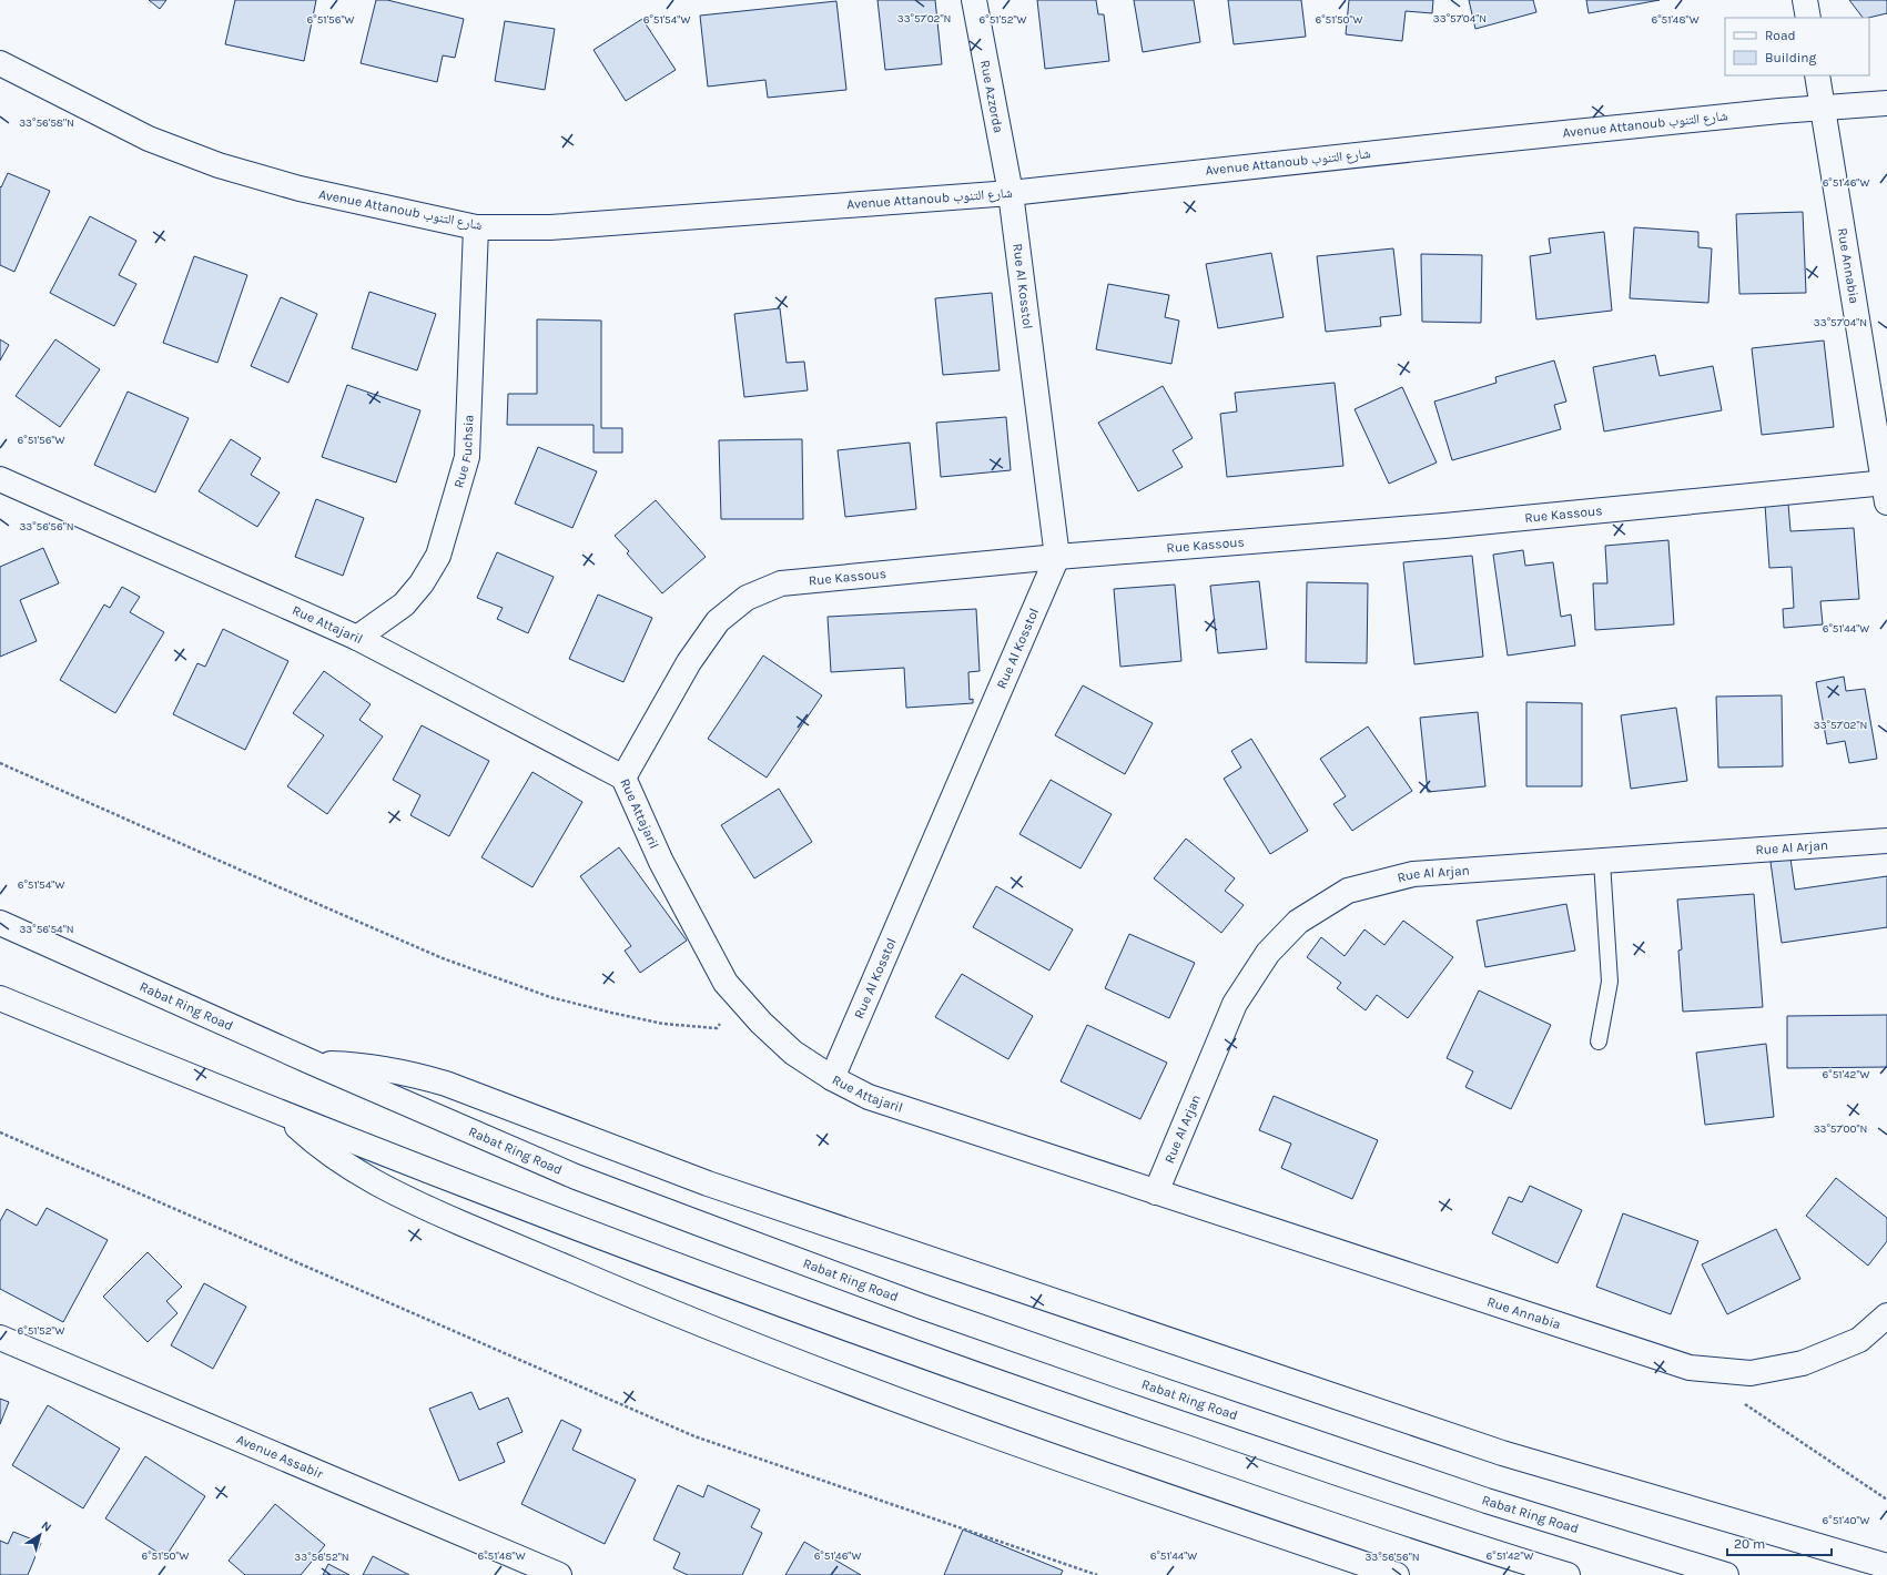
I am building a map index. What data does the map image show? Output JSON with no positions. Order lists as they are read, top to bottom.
{
  "streets": {
    "main road": [
      "Rue Azzorda",
      "Avenue Attanoub شارع التنوب",
      "Rue Annabia",
      "Rue Al Kosstol",
      "Rue Fuchsia",
      "Rue Kassous",
      "Rue Attajaril",
      "Rue Al Arjan",
      "Rabat Ring Road",
      "Avenue Assabir"
    ]
  },
  "crossings": [
    ["Rue Azzorda", "Avenue Attanoub شارع التنوب"],
    ["Rue Azzorda", "Rue Al Kosstol"],
    ["Avenue Attanoub شارع التنوب", "Rue Annabia"],
    ["Avenue Attanoub شارع التنوب", "Rue Al Kosstol"],
    ["Avenue Attanoub شارع التنوب", "Rue Fuchsia"],
    ["Rue Annabia", "Rue Kassous"],
    ["Rue Annabia", "Rue Attajaril"],
    ["Rue Annabia", "Rue Al Arjan"],
    ["Rue Al Kosstol", "Rue Kassous"],
    ["Rue Al Kosstol", "Rue Attajaril"],
    ["Rue Fuchsia", "Rue Attajaril"],
    ["Rue Kassous", "Rue Attajaril"],
    ["Rue Attajaril", "Rue Al Arjan"]
  ],
  "legend": ["Road", "Building"],
  "scale_bar": "20 m",
  "north": "top right",
  "coordinates": [
    "33°57'02\"N",
    "33°57'04\"N",
    "6°51'56\"W",
    "6°51'54\"W",
    "6°51'52\"W",
    "6°51'50\"W",
    "6°51'48\"W",
    "33°56'58\"N",
    "6°51'46\"W",
    "33°56'56\"N",
    "6°51'44\"W",
    "33°56'54\"N",
    "6°51'42\"W",
    "33°57'00\"N",
    "6°51'40\"W",
    "33°56'52\"N"
  ]
}
